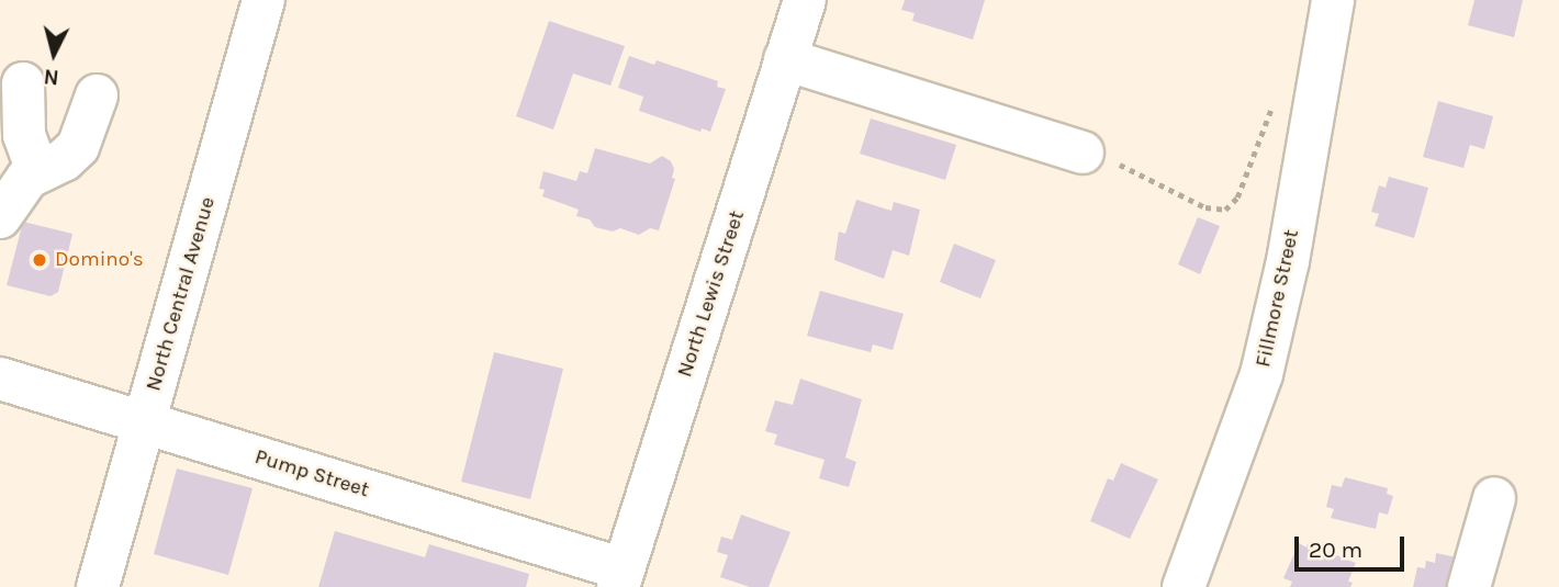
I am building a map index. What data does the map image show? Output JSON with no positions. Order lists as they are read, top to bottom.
{
  "streets": {
    "street": [
      "North Central Avenue",
      "North Lewis Street",
      "Fillmore Street",
      "Pump Street"
    ]
  },
  "crossings": [
    ["North Central Avenue", "Pump Street"],
    ["North Lewis Street", "Pump Street"]
  ],
  "places": ["Domino's"],
  "scale_bar": "20 m",
  "north": "bottom"
}
